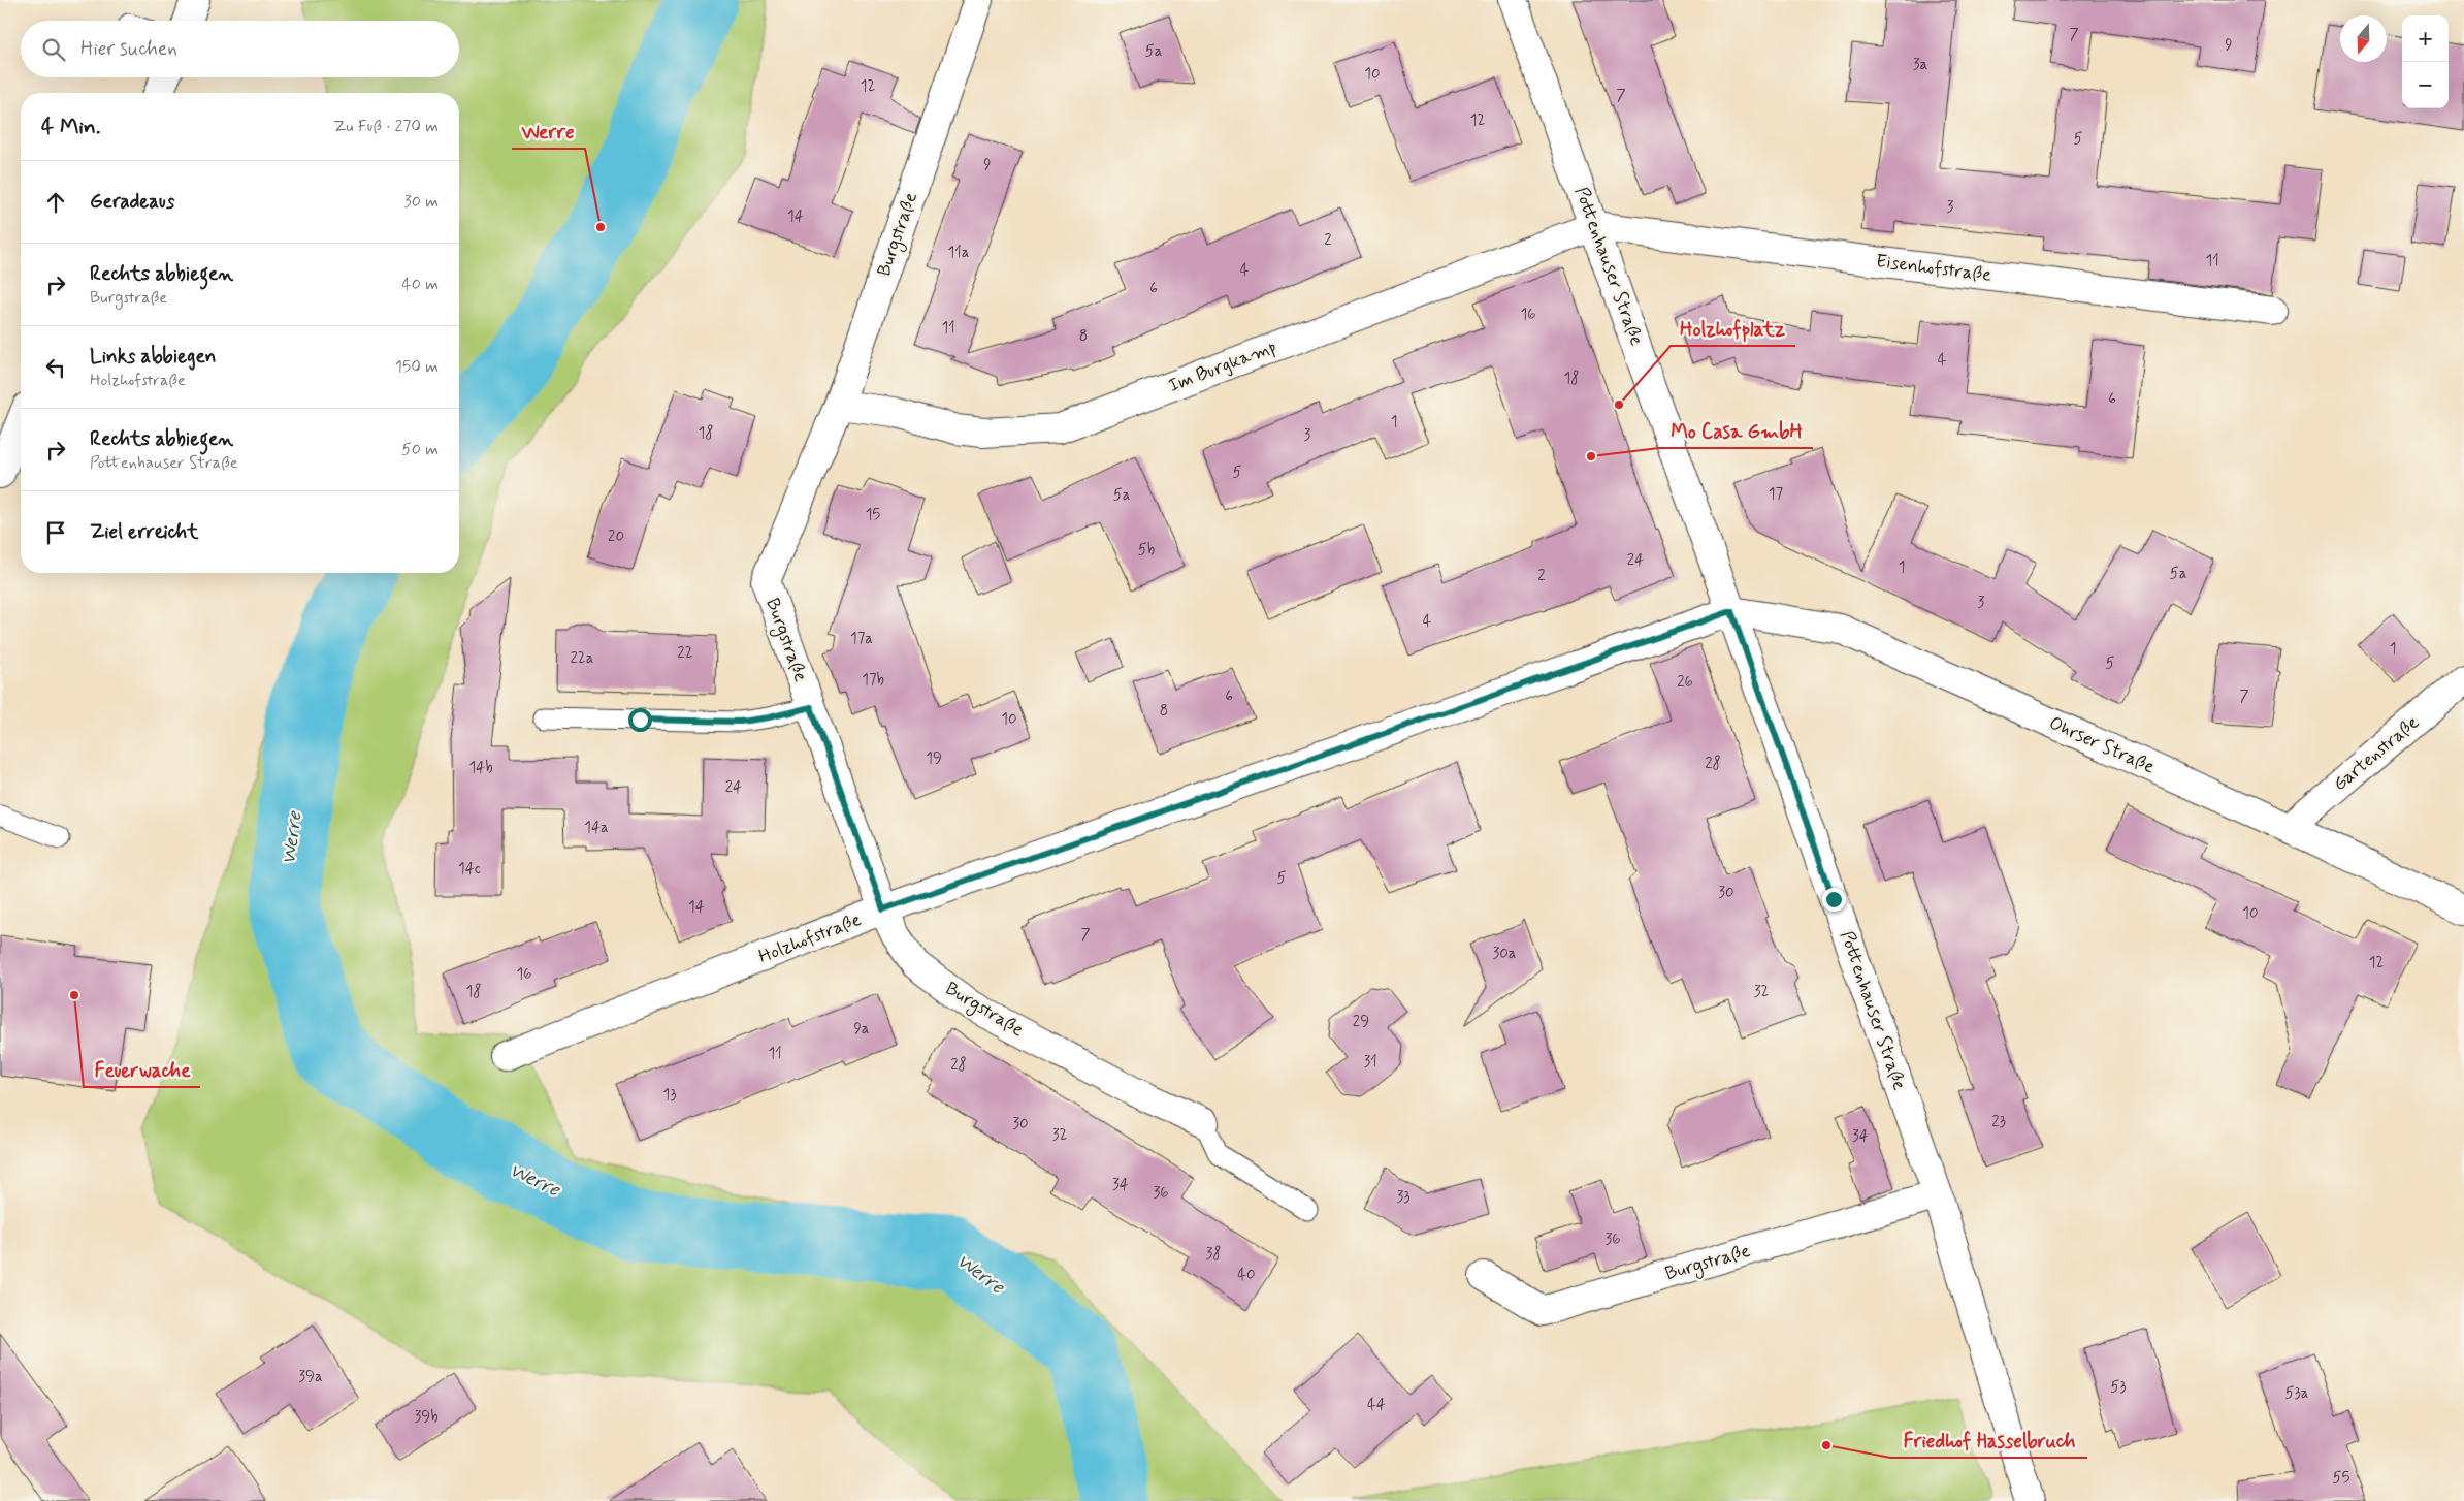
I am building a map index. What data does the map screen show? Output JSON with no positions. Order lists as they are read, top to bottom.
{
  "streets": {
    "street": [
      "Burgstraße",
      "Pottenhauser Straße",
      "Eisenhofstraße",
      "Im Burgkamp",
      "Ohrser Straße",
      "Gartenstraße",
      "Holzhofstraße"
    ]
  },
  "crossings": [
    ["Burgstraße", "Pottenhauser Straße"],
    ["Burgstraße", "Im Burgkamp"],
    ["Burgstraße", "Holzhofstraße"],
    ["Pottenhauser Straße", "Eisenhofstraße"],
    ["Pottenhauser Straße", "Im Burgkamp"],
    ["Pottenhauser Straße", "Ohrser Straße"],
    ["Pottenhauser Straße", "Holzhofstraße"],
    ["Eisenhofstraße", "Im Burgkamp"],
    ["Ohrser Straße", "Gartenstraße"],
    ["Ohrser Straße", "Holzhofstraße"]
  ],
  "water": ["Werre"],
  "places": [
    "Werre",
    "Holzhofplatz",
    "Mo Casa GmbH",
    "Feuerwache",
    "Friedhof Hasselbruch"
  ],
  "house_numbers": [
    "7",
    "9",
    "5a",
    "3a",
    "10",
    "12",
    "7",
    "12",
    "5",
    "9",
    "3",
    "14",
    "2",
    "11a",
    "11",
    "4",
    "6",
    "16",
    "11",
    "8",
    "4",
    "18",
    "6",
    "1",
    "18",
    "3",
    "5",
    "17",
    "5a",
    "15",
    "20",
    "5b",
    "24",
    "1",
    "5a",
    "2",
    "3",
    "4",
    "17a",
    "1",
    "22",
    "22a",
    "5",
    "17b",
    "26",
    "6",
    "7",
    "8",
    "10",
    "19",
    "28",
    "14b",
    "24",
    "14a",
    "14c",
    "5",
    "30",
    "14",
    "10",
    "7",
    "30a",
    "12",
    "16",
    "18",
    "32",
    "29",
    "9a",
    "11",
    "31",
    "28",
    "13",
    "23",
    "30",
    "32",
    "34",
    "34",
    "36",
    "33",
    "36",
    "38",
    "40",
    "39a",
    "53",
    "53a",
    "44",
    "39b",
    "55"
  ],
  "north": "bottom",
  "page": {
    "map_buttons": ["+", "−"],
    "search": "Hier suchen",
    "heading": ["4 Min.", "Zu Fuß · 270 m"],
    "list": [
      ["Geradeaus", "30 m"],
      ["Rechts abbiegen", "Burgstraße", "40 m"],
      ["Links abbiegen", "Holzhofstraße", "150 m"],
      ["Rechts abbiegen", "Pottenhauser Straße", "50 m"],
      "Ziel erreicht"
    ]
  }
}
